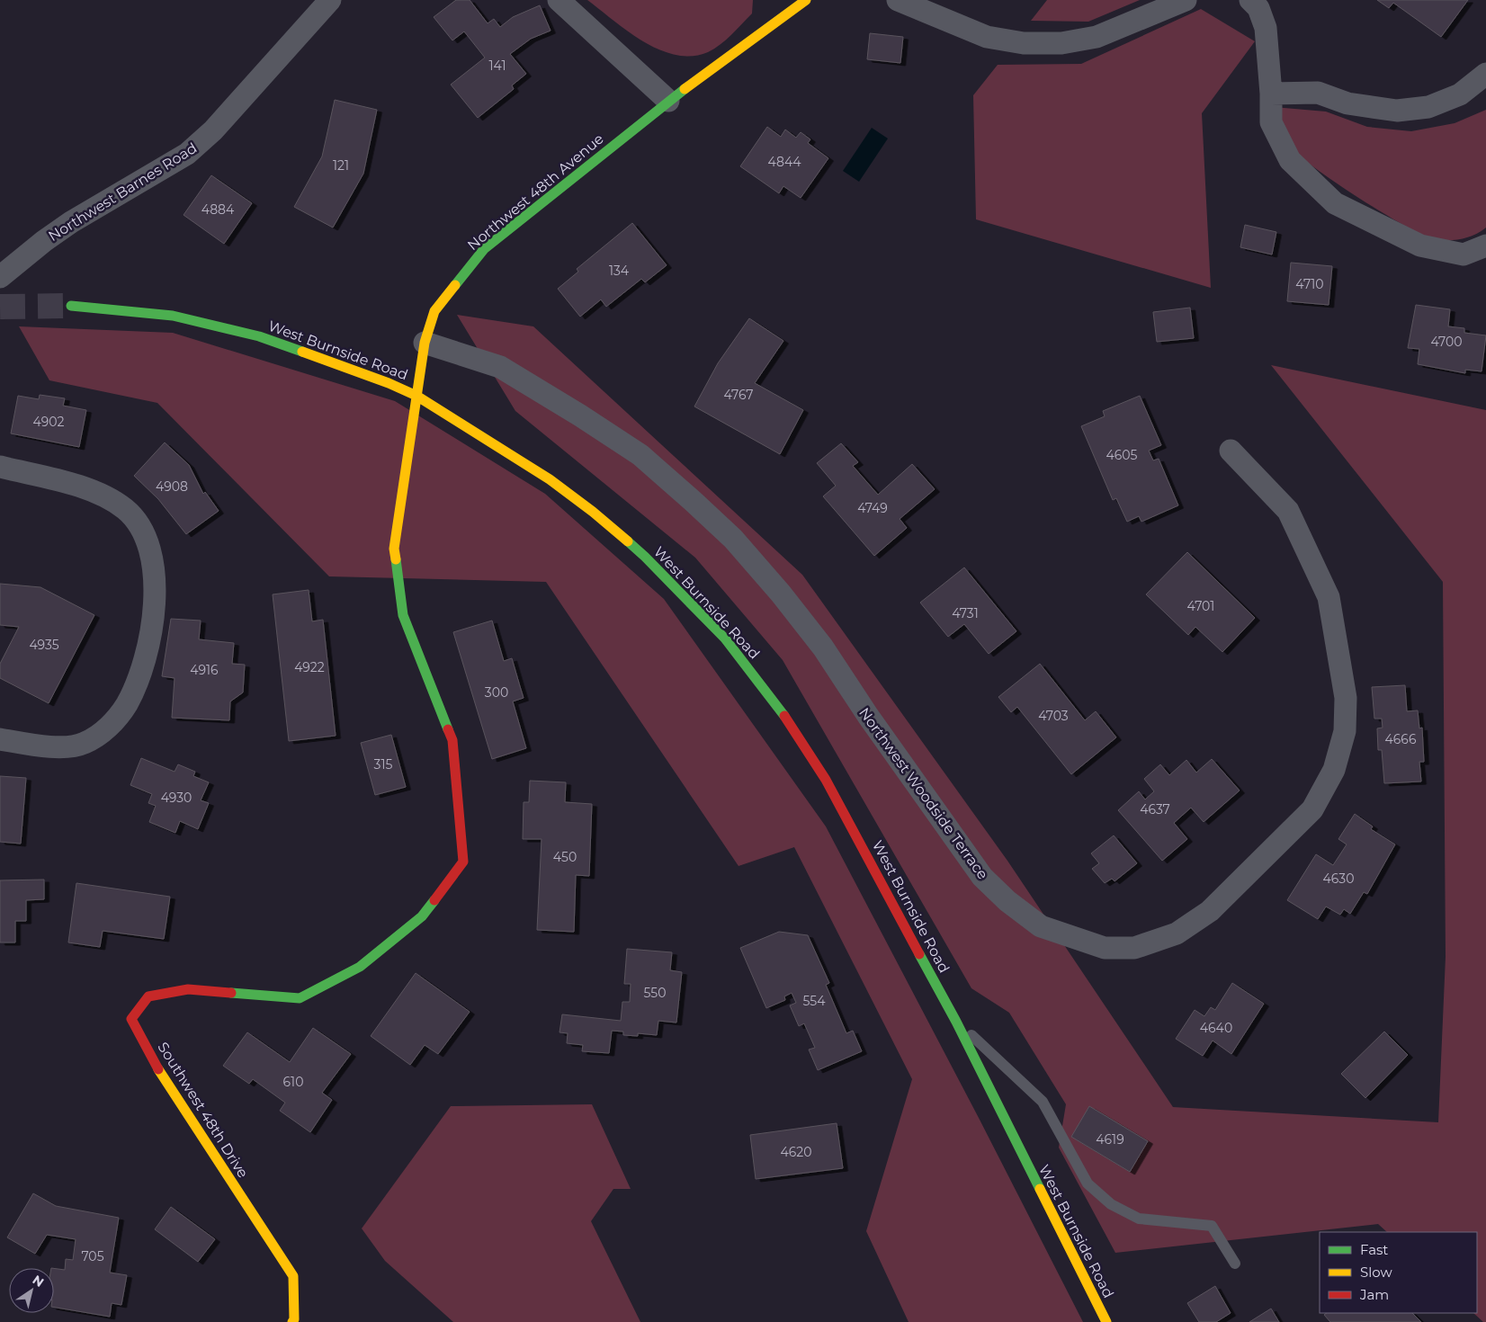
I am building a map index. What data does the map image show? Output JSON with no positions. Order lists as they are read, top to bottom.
{
  "streets": {
    "street": [
      "Northwest Barnes Road",
      "Northwest 48th Avenue",
      "West Burnside Road",
      "Northwest Woodside Terrace",
      "Southwest 48th Drive"
    ]
  },
  "crossings": [
    ["Northwest 48th Avenue", "West Burnside Road"],
    ["Northwest 48th Avenue", "Northwest Woodside Terrace"],
    ["Northwest 48th Avenue", "Southwest 48th Drive"],
    ["West Burnside Road", "Southwest 48th Drive"]
  ],
  "house_numbers": [
    "141",
    "4844",
    "121",
    "4884",
    "134",
    "4710",
    "4700",
    "4767",
    "4902",
    "4605",
    "4908",
    "4749",
    "4701",
    "4731",
    "4935",
    "4922",
    "4916",
    "300",
    "4703",
    "4666",
    "315",
    "4930",
    "4637",
    "450",
    "4630",
    "550",
    "554",
    "4640",
    "610",
    "4619",
    "4620",
    "705"
  ],
  "legend": ["Fast", "Slow", "Jam"],
  "north": "top right"
}
